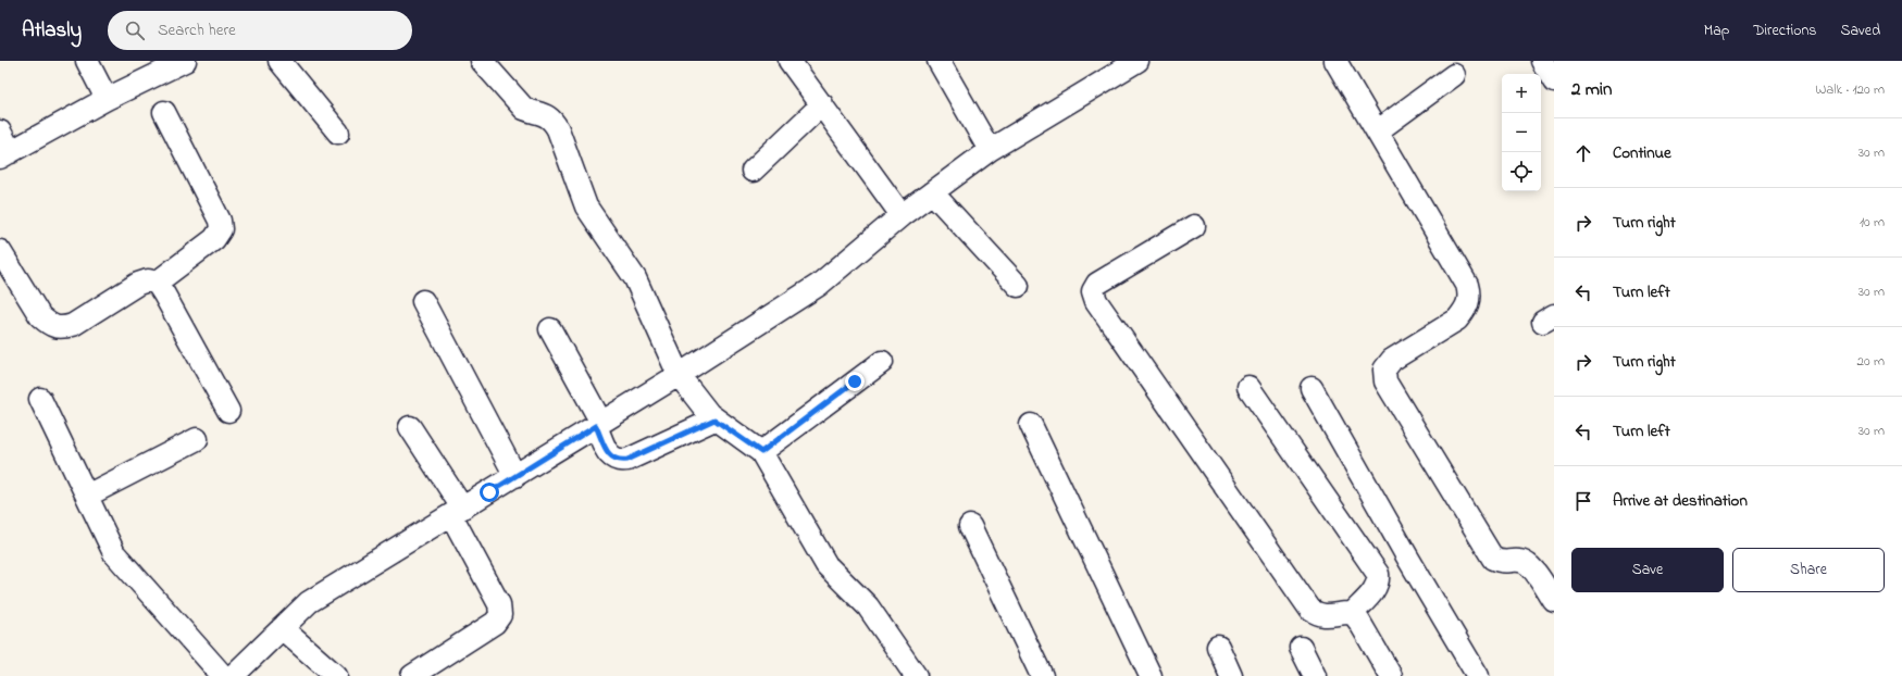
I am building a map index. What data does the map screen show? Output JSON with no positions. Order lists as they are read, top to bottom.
{
  "page": {
    "header": "Atlasly",
    "search": "Search here",
    "nav": ["Map", "Directions", "Saved"],
    "heading": ["2 min", "Walk · 120 m"],
    "map_buttons": ["+", "−"],
    "list": [
      ["Continue", "30 m"],
      ["Turn right", "10 m"],
      ["Turn left", "30 m"],
      ["Turn right", "20 m"],
      ["Turn left", "30 m"],
      "Arrive at destination"
    ],
    "buttons": ["Save", "Share"]
  }
}
